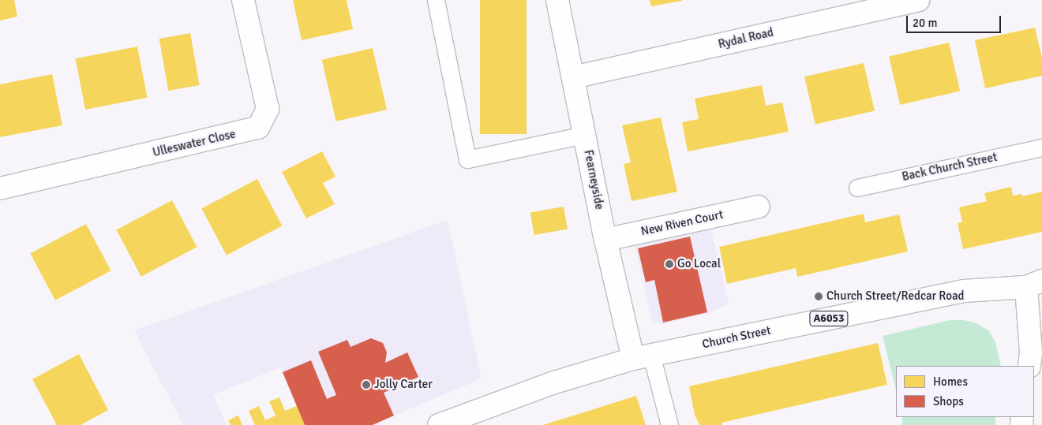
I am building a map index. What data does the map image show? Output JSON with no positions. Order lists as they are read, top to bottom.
{
  "streets": {
    "street": [
      "Rydal Road",
      "Ulleswater Close",
      "Fearneyside",
      "New Riven Court",
      "A6053",
      "Church Street"
    ],
    "lane": ["Back Church Street"]
  },
  "crossings": [
    ["Rydal Road", "Fearneyside"],
    ["Fearneyside", "New Riven Court"],
    ["Fearneyside", "Church Street"]
  ],
  "places": ["Go Local", "Church Street/Redcar Road", "Jolly Carter"],
  "legend": ["Homes", "Shops"],
  "scale_bar": "20 m"
}
